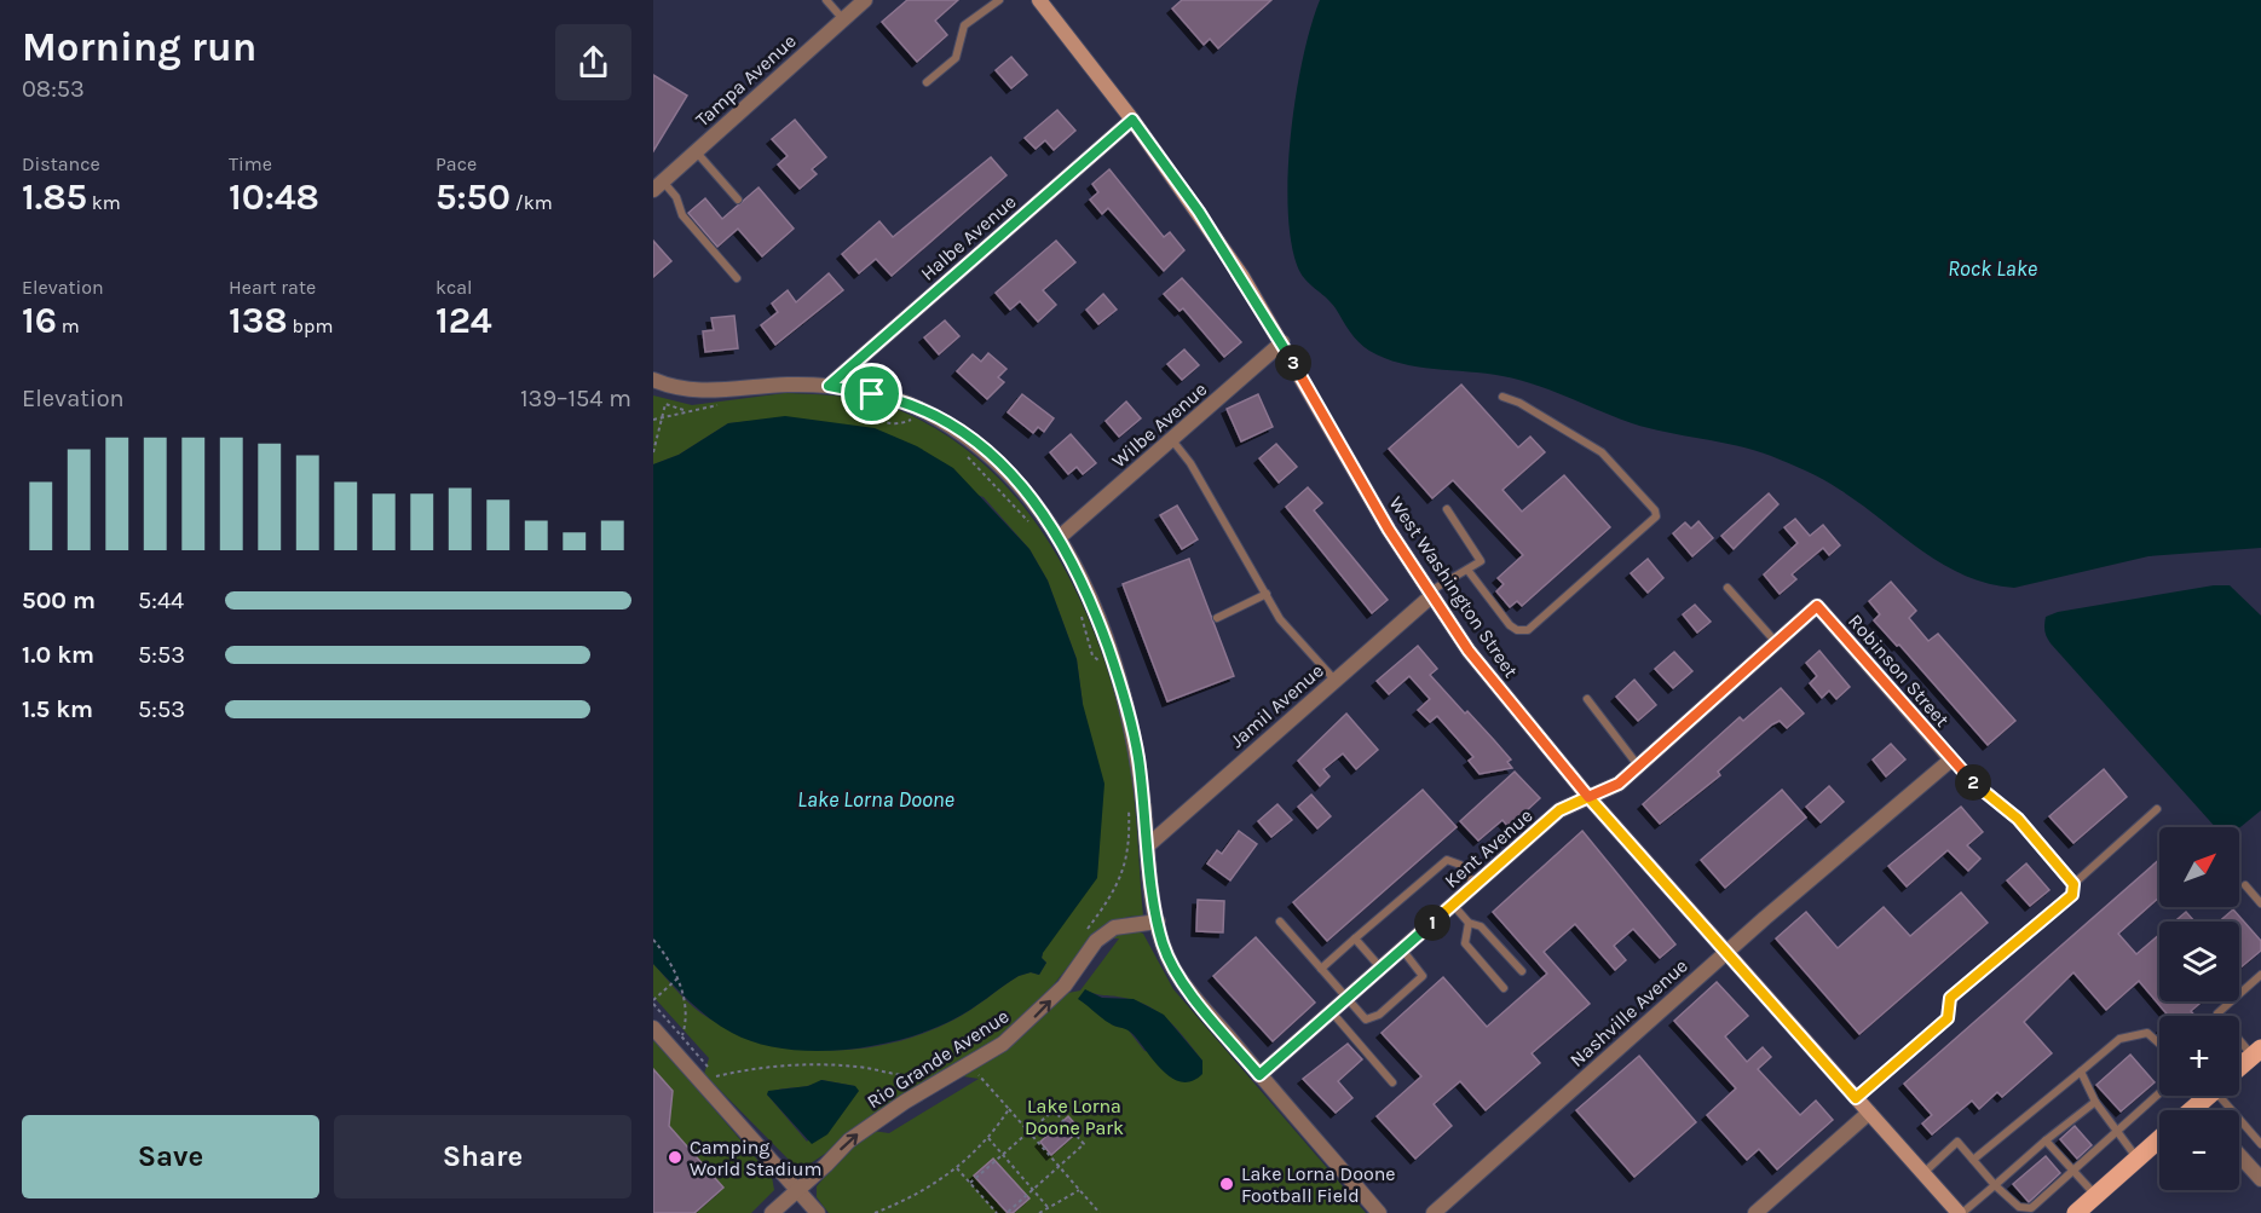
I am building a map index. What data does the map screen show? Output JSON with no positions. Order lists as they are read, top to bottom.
{
  "streets": {
    "main road": ["West Washington Street"],
    "street": [
      "Tampa Avenue",
      "Halbe Avenue",
      "Wilbe Avenue",
      "Robinson Street",
      "Jamil Avenue",
      "Kent Avenue",
      "Nashville Avenue",
      "Rio Grande Avenue"
    ]
  },
  "crossings": [
    ["Halbe Avenue", "West Washington Street"],
    ["Wilbe Avenue", "West Washington Street"],
    ["West Washington Street", "Jamil Avenue"],
    ["West Washington Street", "Kent Avenue"],
    ["West Washington Street", "Nashville Avenue"],
    ["Robinson Street", "Kent Avenue"],
    ["Robinson Street", "Nashville Avenue"]
  ],
  "one_way": ["Rio Grande Avenue"],
  "water": ["Rock Lake", "Lake Lorna Doone"],
  "parks": ["Lake Lorna Doone Park"],
  "places": ["Camping World Stadium", "Lake Lorna Doone Football Field"],
  "north": "top right",
  "page": {
    "heading": ["Morning run", "08:53"],
    "stats": [
      ["Distance", "1.85 km"],
      ["Time", "10:48"],
      ["Pace", "5:50 /km"],
      ["Elevation", "16 m"],
      ["Heart rate", "138 bpm"],
      ["kcal", "124"]
    ],
    "pins": ["3", "2", "1"],
    "chart": ["Elevation", "139–154 m"],
    "list": [
      {
        "name": "500 m",
        "note": "5:44"
      },
      {
        "name": "1.0 km",
        "note": "5:53"
      },
      {
        "name": "1.5 km",
        "note": "5:53"
      }
    ],
    "map_buttons": ["+", "−"],
    "buttons": ["Save", "Share"]
  }
}
